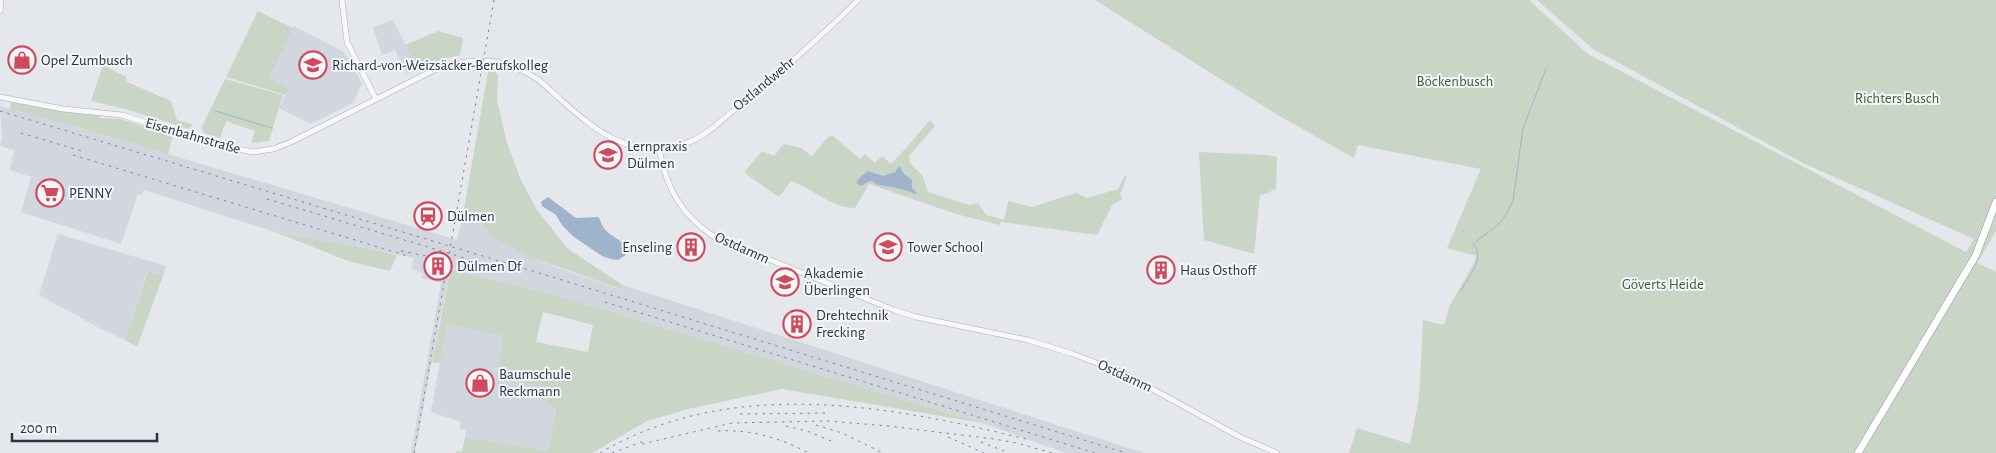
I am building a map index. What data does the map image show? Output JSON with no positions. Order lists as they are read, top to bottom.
{
  "streets": {
    "street": ["Ostlandwehr", "Eisenbahnstraße", "Ostdamm"]
  },
  "crossings": [
    ["Ostlandwehr", "Ostdamm"]
  ],
  "parks": ["Böckenbusch", "Richters Busch", "Göverts Heide"],
  "places": {
    "shop": ["Opel Zumbusch", "Baumschule Reckmann"],
    "school or university": [
      "Richard-von-Weizsäcker-Berufskolleg",
      "Lernpraxis Dülmen",
      "Tower School",
      "Akademie Überlingen"
    ],
    "supermarket": ["PENNY"],
    "station": ["Dülmen"],
    "building": [
      "Enseling",
      "Dülmen Df",
      "Haus Osthoff",
      "Drehtechnik Frecking"
    ]
  },
  "scale_bar": "200 m"
}
